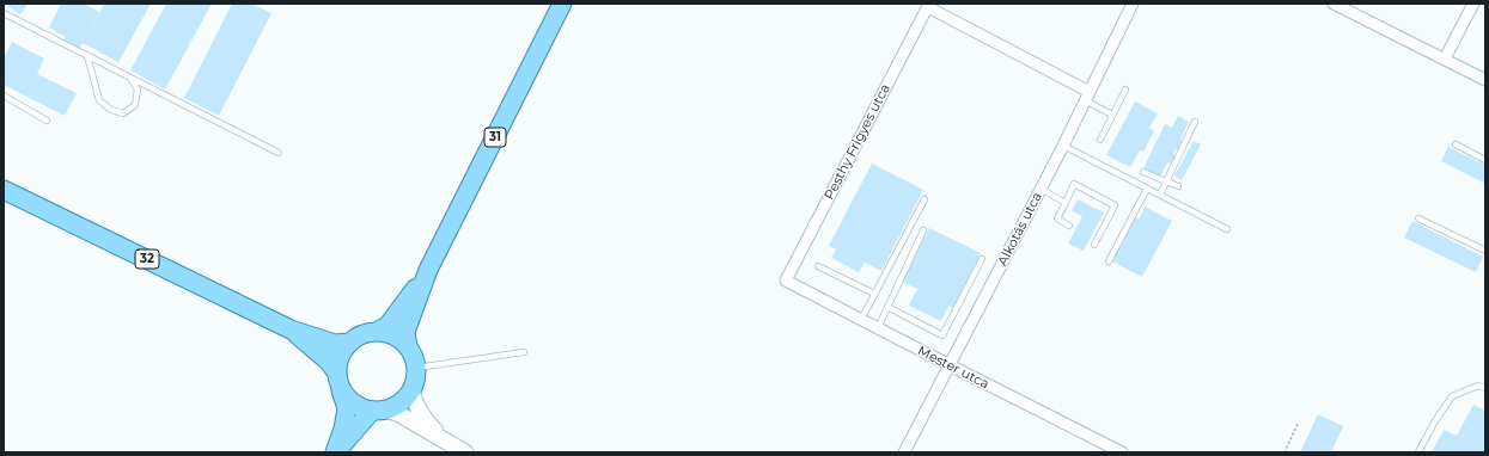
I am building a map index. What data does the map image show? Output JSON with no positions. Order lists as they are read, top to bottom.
{
  "streets": {
    "main road": ["31", "32"],
    "street": ["Pesthy Frigyes utca", "Alkotás utca", "Mester utca"]
  },
  "crossings": [
    ["31", "32"],
    ["Pesthy Frigyes utca", "Mester utca"],
    ["Alkotás utca", "Mester utca"]
  ]
}
